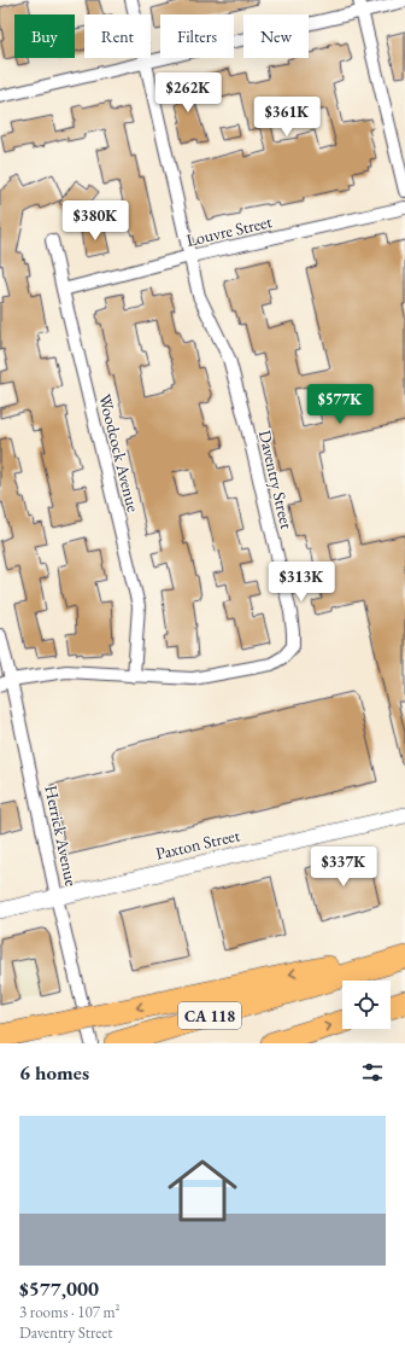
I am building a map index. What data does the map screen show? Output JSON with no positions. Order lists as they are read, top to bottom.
{
  "streets": {
    "highway": ["CA 118"],
    "street": [
      "Louvre Street",
      "Woodcock Avenue",
      "Daventry Street",
      "Herrick Avenue",
      "Paxton Street"
    ]
  },
  "crossings": [
    ["Louvre Street", "Woodcock Avenue"],
    ["Louvre Street", "Daventry Street"],
    ["Woodcock Avenue", "Daventry Street"],
    ["Daventry Street", "Herrick Avenue"],
    ["Herrick Avenue", "Paxton Street"]
  ],
  "page": {
    "chip": [
      "Buy",
      "Rent",
      "Filters",
      "New"
    ],
    "price": [
      "$262K",
      "$361K",
      "$380K",
      "$577K",
      "$313K",
      "$337K"
    ],
    "heading": "6 homes",
    "list": [
      {
        "name": "$577,000",
        "note": "3 rooms · 107 m² · Daventry Street"
      }
    ]
  }
}
